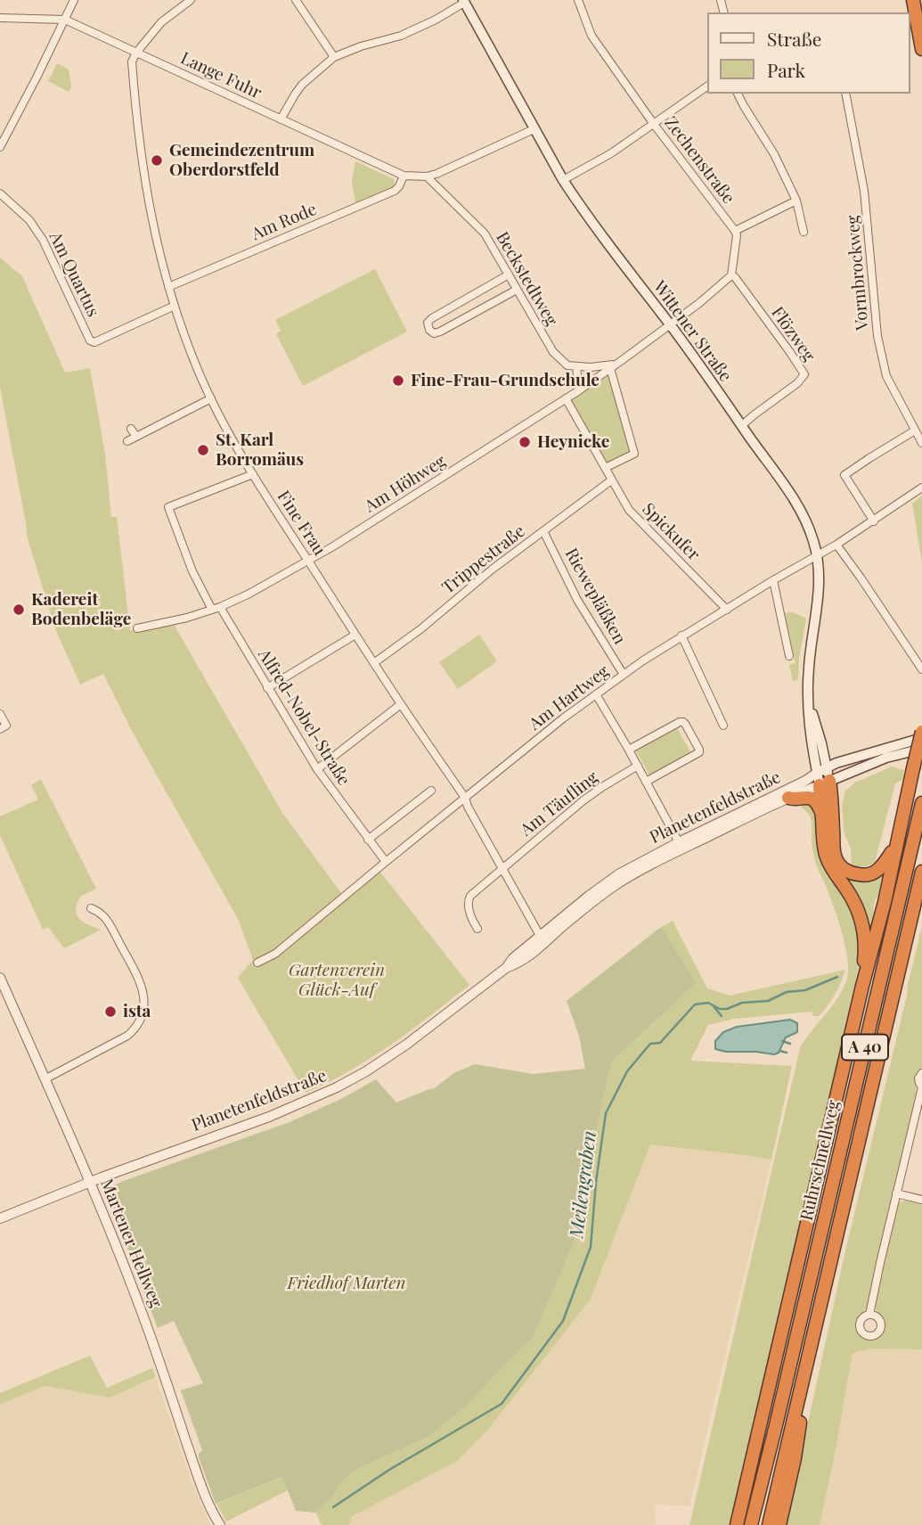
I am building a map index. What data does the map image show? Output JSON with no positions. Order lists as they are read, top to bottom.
{
  "streets": {
    "highway": ["A 40", "Ruhrschnellweg"],
    "main road": ["Wittener Straße", "Planetenfeldstraße"],
    "street": [
      "Lange Fuhr",
      "Zechenstraße",
      "Am Rode",
      "Vormbrockweg",
      "Am Quartus",
      "Beckstedtweg",
      "Flözweg",
      "Am Höhweg",
      "Fine Frau",
      "Spickufer",
      "Trippestraße",
      "Riewepläßken",
      "Am Hartweg",
      "Alfred-Nobel-Straße",
      "Am Täufling",
      "Martener Hellweg"
    ]
  },
  "crossings": [
    ["Lange Fuhr", "Am Rode"],
    ["Lange Fuhr", "Beckstedtweg"],
    ["Lange Fuhr", "Fine Frau"],
    ["Am Rode", "Fine Frau"],
    ["Am Quartus", "Fine Frau"],
    ["Wittener Straße", "Flözweg"],
    ["Wittener Straße", "Am Höhweg"],
    ["Wittener Straße", "Am Hartweg"],
    ["Wittener Straße", "Planetenfeldstraße"],
    ["Am Höhweg", "Fine Frau"],
    ["Am Höhweg", "Spickufer"],
    ["Am Höhweg", "Alfred-Nobel-Straße"],
    ["Fine Frau", "Trippestraße"],
    ["Fine Frau", "Am Hartweg"],
    ["Fine Frau", "Alfred-Nobel-Straße"],
    ["Fine Frau", "Am Täufling"],
    ["Fine Frau", "Planetenfeldstraße"],
    ["Spickufer", "Trippestraße"],
    ["Spickufer", "Am Hartweg"],
    ["Trippestraße", "Riewepläßken"],
    ["Riewepläßken", "Am Hartweg"],
    ["Am Hartweg", "Alfred-Nobel-Straße"],
    ["Planetenfeldstraße", "Martener Hellweg"]
  ],
  "water": ["Meilengraben"],
  "parks": ["Gartenverein Glück-Auf", "Friedhof Marten"],
  "places": [
    "Gemeindezentrum Oberdorstfeld",
    "Fine-Frau-Grundschule",
    "Heynicke",
    "St. Karl Borromäus",
    "Kadereit Bodenbeläge",
    "ista"
  ],
  "legend": ["Straße", "Park"]
}
